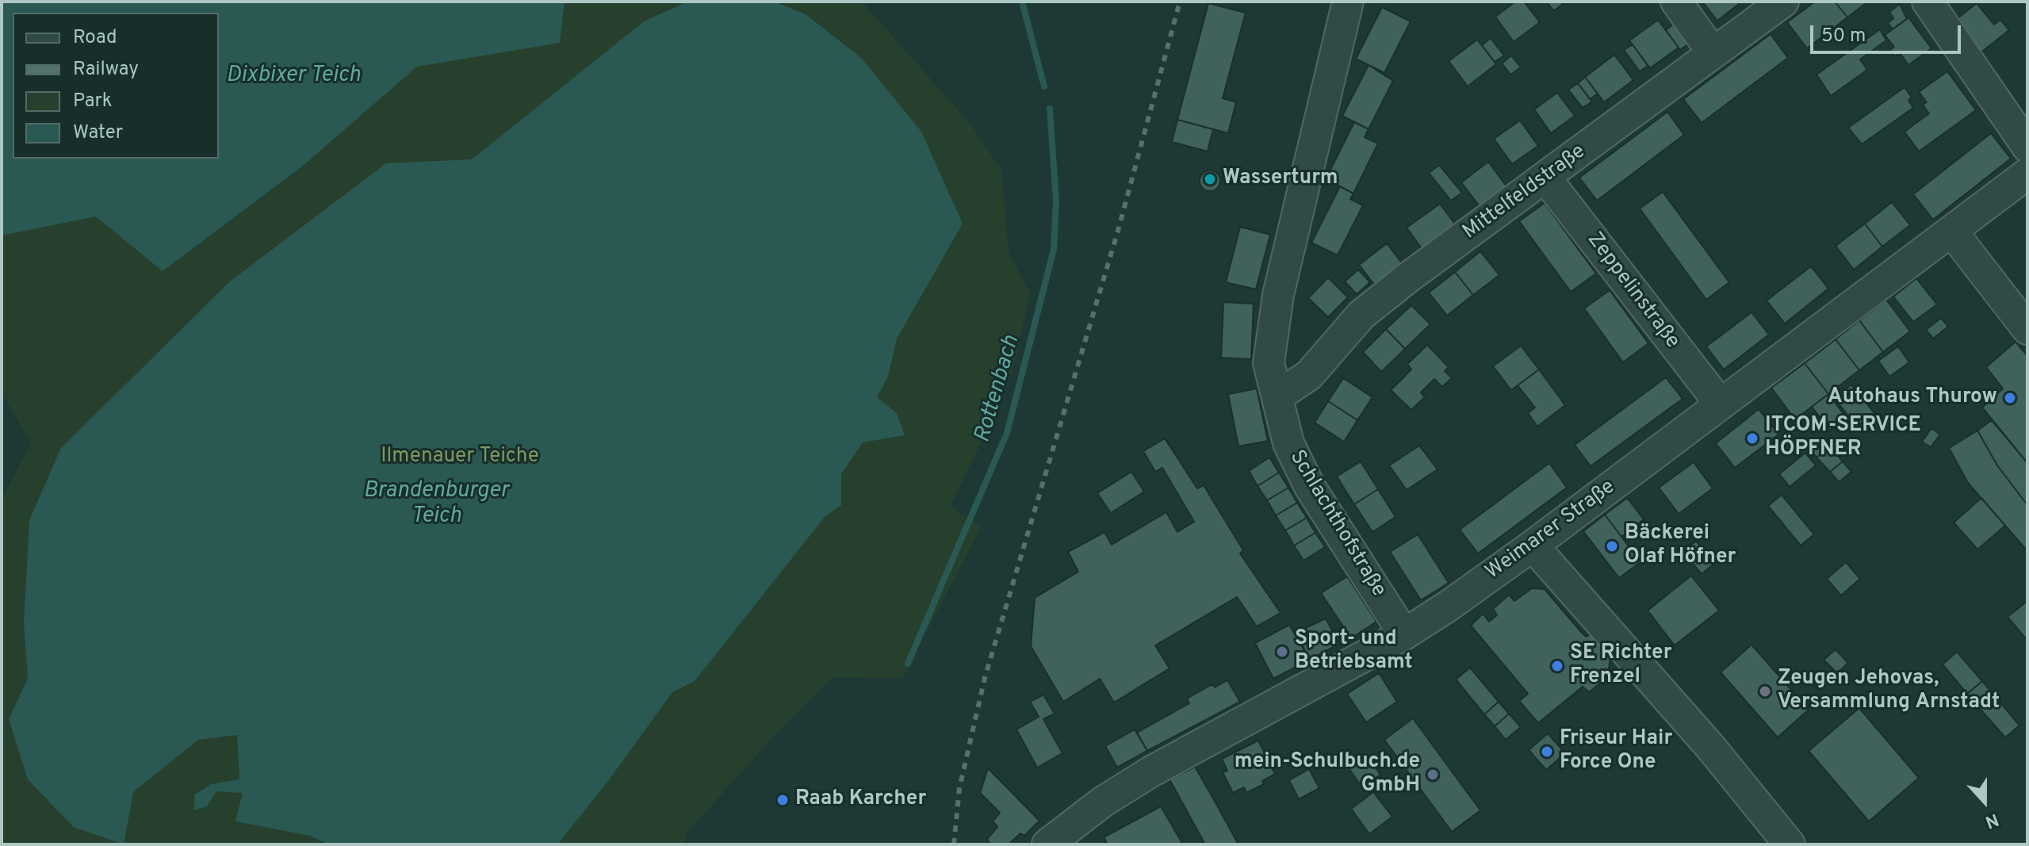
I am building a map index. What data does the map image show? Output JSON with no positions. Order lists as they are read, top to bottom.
{
  "streets": {
    "street": [
      "Mittelfeldstraße",
      "Zeppelinstraße",
      "Schlachthofstraße",
      "Weimarer Straße"
    ]
  },
  "crossings": [
    ["Mittelfeldstraße", "Zeppelinstraße"],
    ["Mittelfeldstraße", "Schlachthofstraße"],
    ["Zeppelinstraße", "Weimarer Straße"],
    ["Schlachthofstraße", "Weimarer Straße"]
  ],
  "water": ["Dixbixer Teich", "Rottenbach", "Brandenburger Teich"],
  "parks": ["Ilmenauer Teiche"],
  "places": [
    "Wasserturm",
    "Autohaus Thurow",
    "ITCOM-SERVICE HÖPFNER",
    "Bäckerei Olaf Höfner",
    "Sport- und Betriebsamt",
    "SE Richter Frenzel",
    "Zeugen Jehovas, Versammlung Arnstadt",
    "Friseur Hair Force One",
    "mein-Schulbuch.de GmbH",
    "Raab Karcher"
  ],
  "legend": [
    "Road",
    "Railway",
    "Park",
    "Water"
  ],
  "scale_bar": "50 m",
  "north": "bottom"
}
